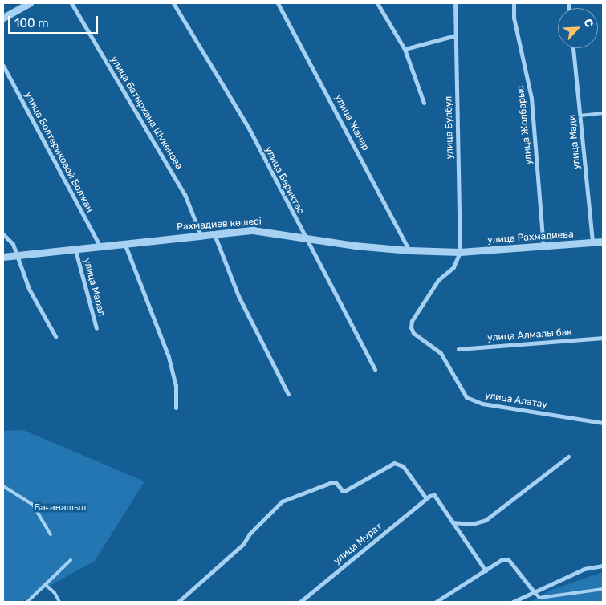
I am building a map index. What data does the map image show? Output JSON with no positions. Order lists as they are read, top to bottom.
{
  "streets": {
    "street": [
      "улица Батырхана Шукенова",
      "улица Жанар",
      "улица Жолбарыс",
      "улица Булбул",
      "улица Мади",
      "улица Болтериковой Болжан",
      "улица Бериктас",
      "Рахмадиев көшесі",
      "улица Рахмадиева",
      "улица Марал",
      "улица Алмалы бак",
      "улица Алатау",
      "улица Мурат"
    ]
  },
  "crossings": [
    ["улица Батырхана Шукенова", "Рахмадиев көшесі"],
    ["улица Жанар", "Рахмадиев көшесі"],
    ["улица Жолбарыс", "улица Рахмадиева"],
    ["улица Булбул", "Рахмадиев көшесі"],
    ["улица Булбул", "улица Рахмадиева"],
    ["улица Булбул", "улица Алатау"],
    ["улица Мади", "улица Рахмадиева"],
    ["улица Болтериковой Болжан", "Рахмадиев көшесі"],
    ["улица Бериктас", "Рахмадиев көшесі"],
    ["Рахмадиев көшесі", "улица Рахмадиева"],
    ["Рахмадиев көшесі", "улица Марал"],
    ["Рахмадиев көшесі", "улица Алатау"],
    ["улица Рахмадиева", "улица Алатау"]
  ],
  "parks": ["Бағанашыл"],
  "scale_bar": "100 m",
  "north": "top right"
}
